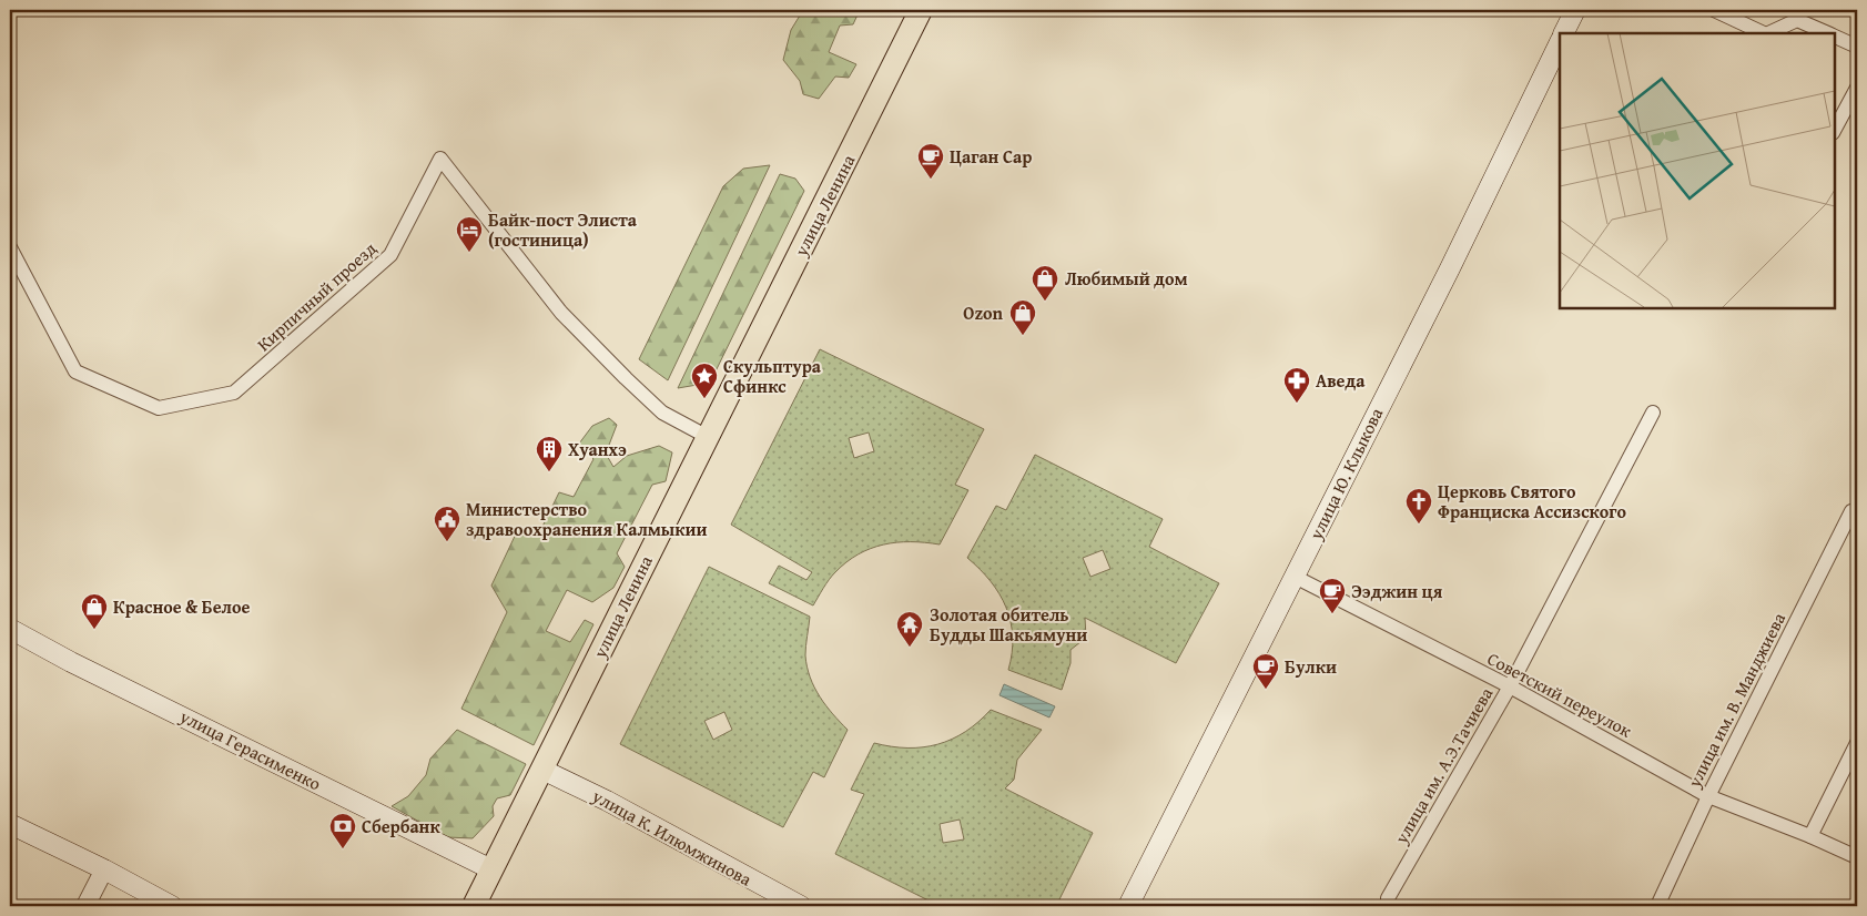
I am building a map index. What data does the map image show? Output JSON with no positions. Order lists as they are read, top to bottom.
{
  "streets": {
    "main road": [
      "улица Ленина",
      "улица Ю. Клыкова",
      "улица Герасименко",
      "улица К. Илюмжинова"
    ],
    "street": [
      "Кирпичный проезд",
      "Советский переулок",
      "улица им. В. Манджиева",
      "улица им. А.Э.Тачиева"
    ]
  },
  "crossings": [
    ["улица Ленина", "Кирпичный проезд"],
    ["улица Ленина", "улица Герасименко"],
    ["улица Ленина", "улица К. Илюмжинова"],
    ["улица Ю. Клыкова", "Советский переулок"],
    ["Советский переулок", "улица им. В. Манджиева"],
    ["Советский переулок", "улица им. А.Э.Тачиева"]
  ],
  "places": {
    "cafe": ["Цаган Сар", "Ээджин ця", "Булки"],
    "hotel": ["Байк-пост Элиста (гостиница)"],
    "shop": ["Любимый дом", "Ozon", "Красное & Белое"],
    "place": ["Скульптура Сфинкс"],
    "pharmacy": ["Аведа"],
    "building": ["Хуанхэ"],
    "church": ["Церковь Святого Франциска Ассизского"],
    "public building": ["Министерство здравоохранения Калмыкии"],
    "temple": ["Золотая обитель Будды Шакьямуни"],
    "bank": ["Сбербанк"]
  }
}
